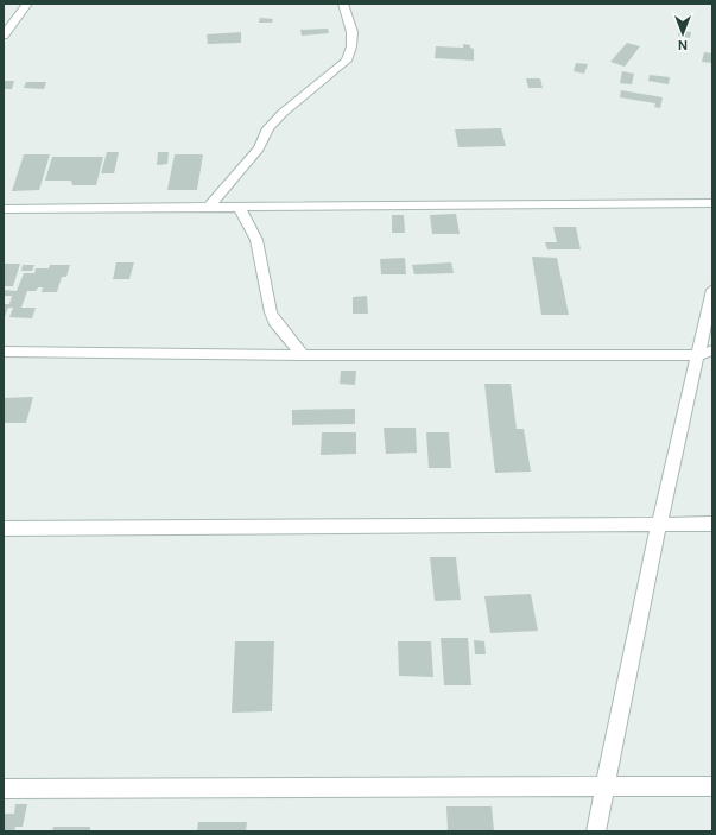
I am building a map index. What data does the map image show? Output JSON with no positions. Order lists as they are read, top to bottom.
{
  "north": "bottom"
}
